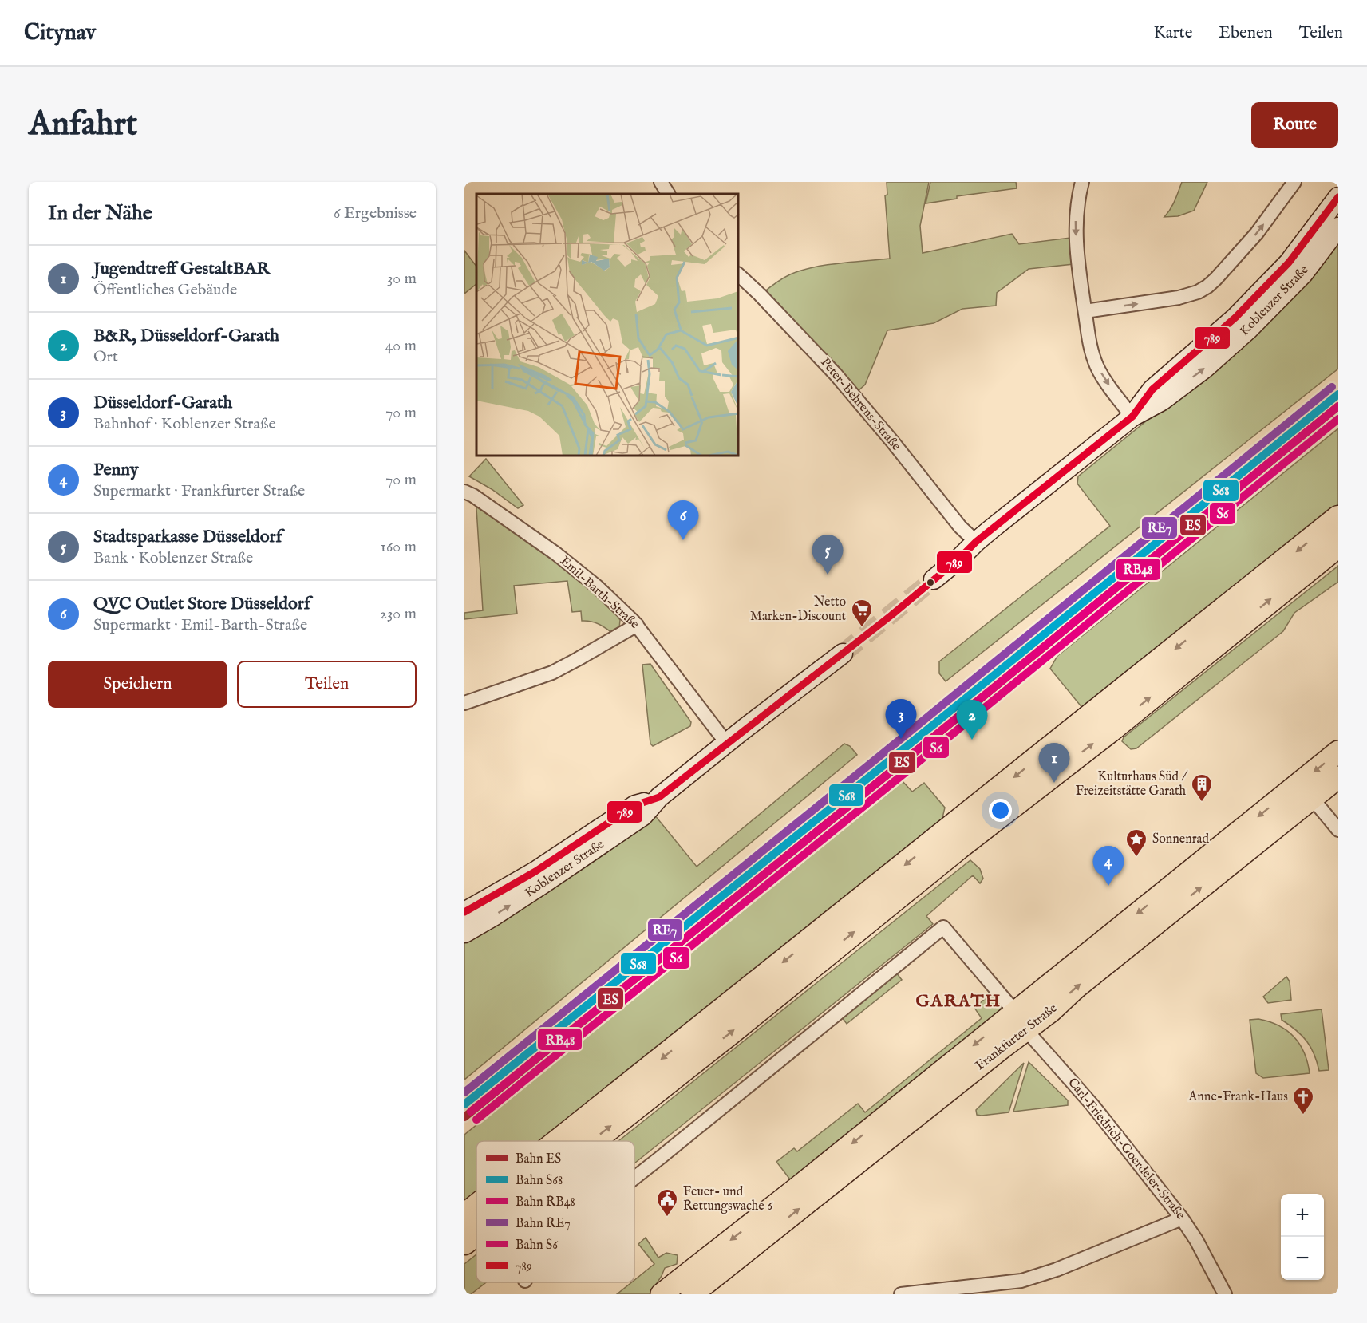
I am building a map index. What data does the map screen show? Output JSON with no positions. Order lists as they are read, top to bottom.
{
  "streets": {
    "main road": ["Koblenzer Straße", "Frankfurter Straße"],
    "street": ["Peter-Behrens-Straße", "Emil-Barth-Straße", "Carl-Friedrich-Goerdeler-Straße"]
  },
  "crossings": [
    ["Koblenzer Straße", "Peter-Behrens-Straße"],
    ["Koblenzer Straße", "Emil-Barth-Straße"],
    ["Frankfurter Straße", "Carl-Friedrich-Goerdeler-Straße"]
  ],
  "districts": ["GARATH"],
  "places": {
    "supermarket": ["Netto Marken-Discount"],
    "building": ["Kulturhaus Süd / Freizeitstätte Garath"],
    "place": ["Sonnenrad"],
    "church": ["Anne-Frank-Haus"],
    "public building": ["Feuer- und Rettungswache 6"]
  },
  "lines": [
    "transit line 789",
    "rail line RE7",
    "rail line S68",
    "rail line ES",
    "rail line RB48",
    "rail line S6"
  ],
  "legend": [
    "Bahn ES",
    "Bahn S68",
    "Bahn RB48",
    "Bahn RE7",
    "Bahn S6",
    "789"
  ],
  "page": {
    "header": "Citynav",
    "nav": ["Karte", "Ebenen", "Teilen"],
    "buttons": [
      "Route",
      ["Speichern", "Teilen"]
    ],
    "title": "Anfahrt",
    "heading": ["In der Nähe", "6 Ergebnisse"],
    "list": [
      {
        "mark": "1",
        "name": "Jugendtreff GestaltBAR",
        "note": "Öffentliches Gebäude",
        "value": "30 m"
      },
      {
        "mark": "2",
        "name": "B&R, Düsseldorf-Garath",
        "note": "Ort",
        "value": "40 m"
      },
      {
        "mark": "3",
        "name": "Düsseldorf-Garath",
        "note": "Bahnhof · Koblenzer Straße",
        "value": "70 m"
      },
      {
        "mark": "4",
        "name": "Penny",
        "note": "Supermarkt · Frankfurter Straße",
        "value": "70 m"
      },
      {
        "mark": "5",
        "name": "Stadtsparkasse Düsseldorf",
        "note": "Bank · Koblenzer Straße",
        "value": "160 m"
      },
      {
        "mark": "6",
        "name": "QVC Outlet Store Düsseldorf",
        "note": "Supermarkt · Emil-Barth-Straße",
        "value": "230 m"
      }
    ],
    "pins": [
      "6",
      "5",
      "3",
      "2",
      "1",
      "4"
    ],
    "map_buttons": ["+", "−"]
  }
}
